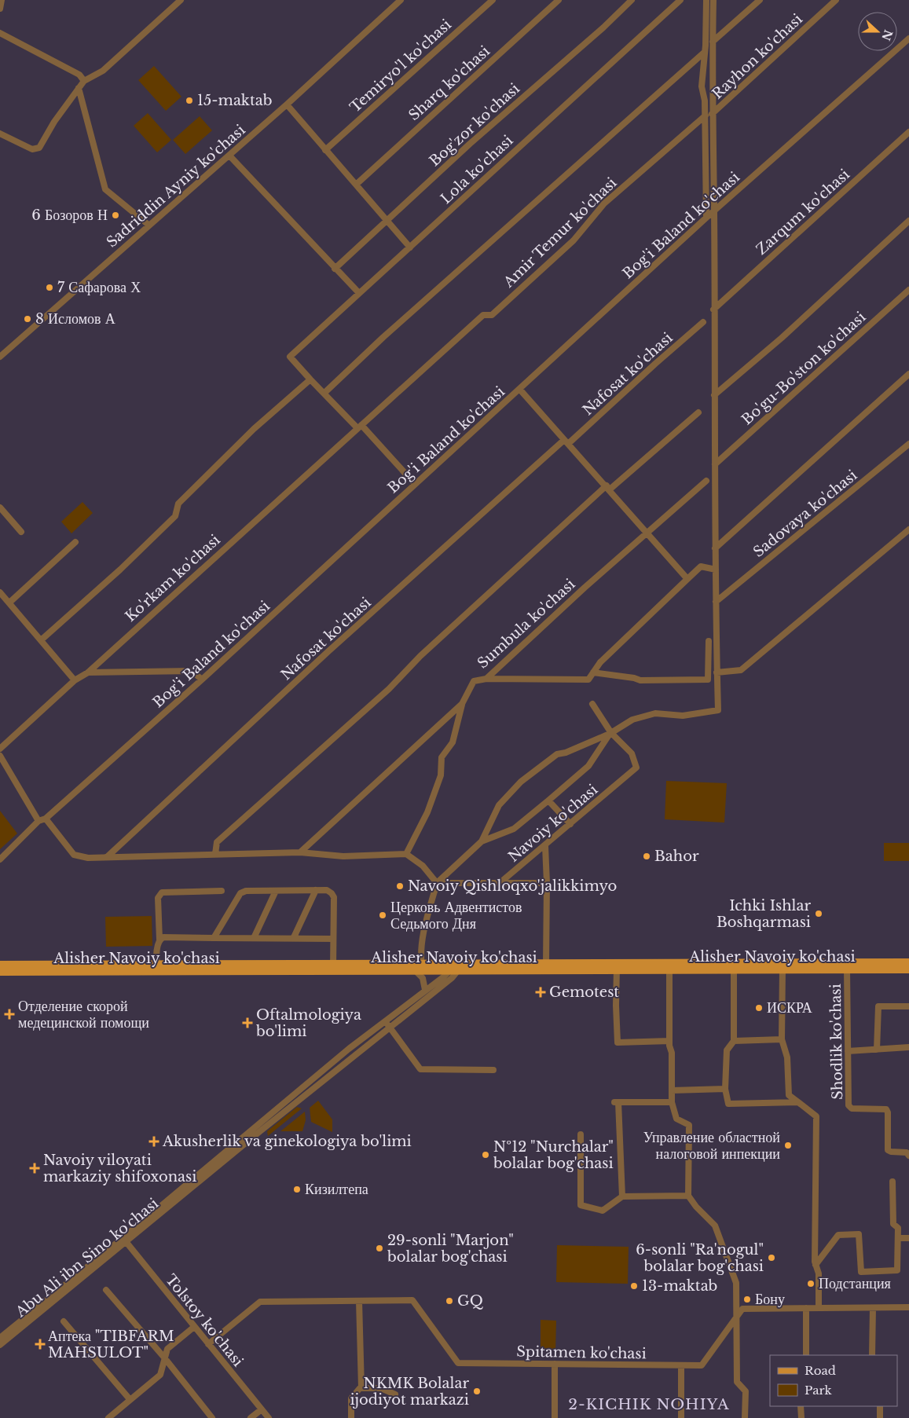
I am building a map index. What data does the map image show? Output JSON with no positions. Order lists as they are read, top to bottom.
{
  "streets": {
    "main road": ["Alisher Navoiy ko'chasi"],
    "street": [
      "Rayhon ko'chasi",
      "Temiryo'l ko'chasi",
      "Sharq ko'chasi",
      "Bog'zor ko'chasi",
      "Lola ko'chasi",
      "Sadriddin Ayniy ko'chasi",
      "Zarqum ko'chasi",
      "Bog'i Baland ko'chasi",
      "Amir Temur ko'chasi",
      "Bo'gu-Bo'ston ko'chasi",
      "Nafosat ko'chasi",
      "Sadovaya ko'chasi",
      "Ko'rkam ko'chasi",
      "Sumbula ko'chasi",
      "Navoiy ko'chasi",
      "Shodlik ko'chasi",
      "Abu Ali ibn Sino ko'chasi",
      "Tolstoy ko'chasi",
      "Spitamen ko'chasi"
    ]
  },
  "crossings": [
    ["Rayhon ko'chasi", "Amir Temur ko'chasi"],
    ["Amir Temur ko'chasi", "Ko'rkam ko'chasi"],
    ["Alisher Navoiy ko'chasi", "Shodlik ko'chasi"],
    ["Alisher Navoiy ko'chasi", "Abu Ali ibn Sino ko'chasi"],
    ["Shodlik ko'chasi", "Spitamen ko'chasi"],
    ["Abu Ali ibn Sino ko'chasi", "Tolstoy ko'chasi"],
    ["Tolstoy ko'chasi", "Spitamen ko'chasi"]
  ],
  "districts": ["2-KICHIK NOHIYA"],
  "places": {
    "other": [
      "15-maktab",
      "6 Бозоров Н",
      "7 Сафарова Х",
      "8 Исломов А",
      "Bahor",
      "Navoiy Qishloqxo'jalikkimyo",
      "Ichki Ishlar Boshqarmasi",
      "Церковь Адвентистов Седьмого Дня",
      "ИСКРА",
      "Управление областной налоговой инпекции",
      "№12 \"Nurchalar\" bolalar bog'chasi",
      "Кизилтепа",
      "29-sonli \"Marjon\" bolalar bog'chasi",
      "6-sonli \"Ra'nogul\" bolalar bog'chasi",
      "Подстанция",
      "13-maktab",
      "Бону",
      "GQ",
      "NKMK Bolalar ijodiyot markazi"
    ],
    "health": [
      "Gemotest",
      "Отделение скорой медецинской помощи",
      "Oftalmologiya bo'limi",
      "Akusherlik va ginekologiya bo'limi",
      "Navoiy viloyati markaziy shifoxonasi",
      "Аптека \"TIBFARM MAHSULOT\""
    ]
  },
  "legend": ["Road", "Park"],
  "north": "right"
}
